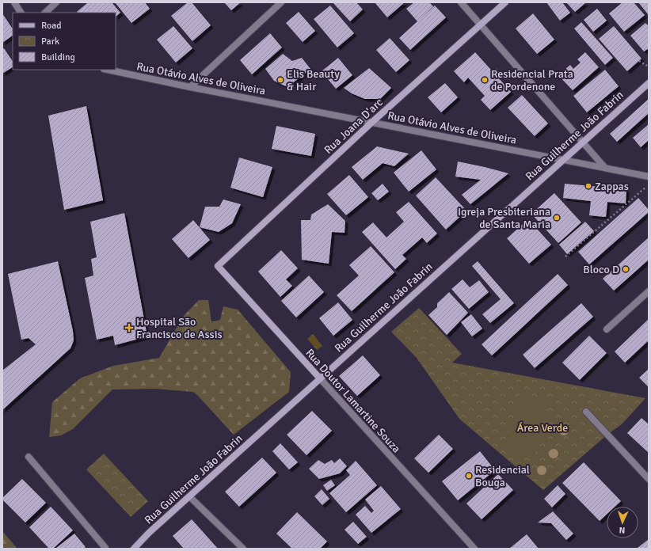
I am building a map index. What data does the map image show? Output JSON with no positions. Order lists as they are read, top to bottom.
{
  "streets": {
    "street": [
      "Rua Otávio Alves de Oliveira",
      "Rua Joana D'arc",
      "Rua Guilherme João Fabrin",
      "Rua Doutor Lamartine Souza"
    ]
  },
  "crossings": [
    ["Rua Otávio Alves de Oliveira", "Rua Joana D'arc"],
    ["Rua Otávio Alves de Oliveira", "Rua Guilherme João Fabrin"],
    ["Rua Joana D'arc", "Rua Doutor Lamartine Souza"],
    ["Rua Guilherme João Fabrin", "Rua Doutor Lamartine Souza"]
  ],
  "parks": ["Área Verde"],
  "places": {
    "other": [
      "Elis Beauty & Hair",
      "Residencial Prata de Pordenone",
      "Zappas",
      "Igreja Presbiteriana de Santa Maria",
      "Bloco D",
      "Residencial Bouga"
    ],
    "health": ["Hospital São Francisco de Assis"]
  },
  "legend": ["Road", "Park", "Building"],
  "north": "bottom"
}
